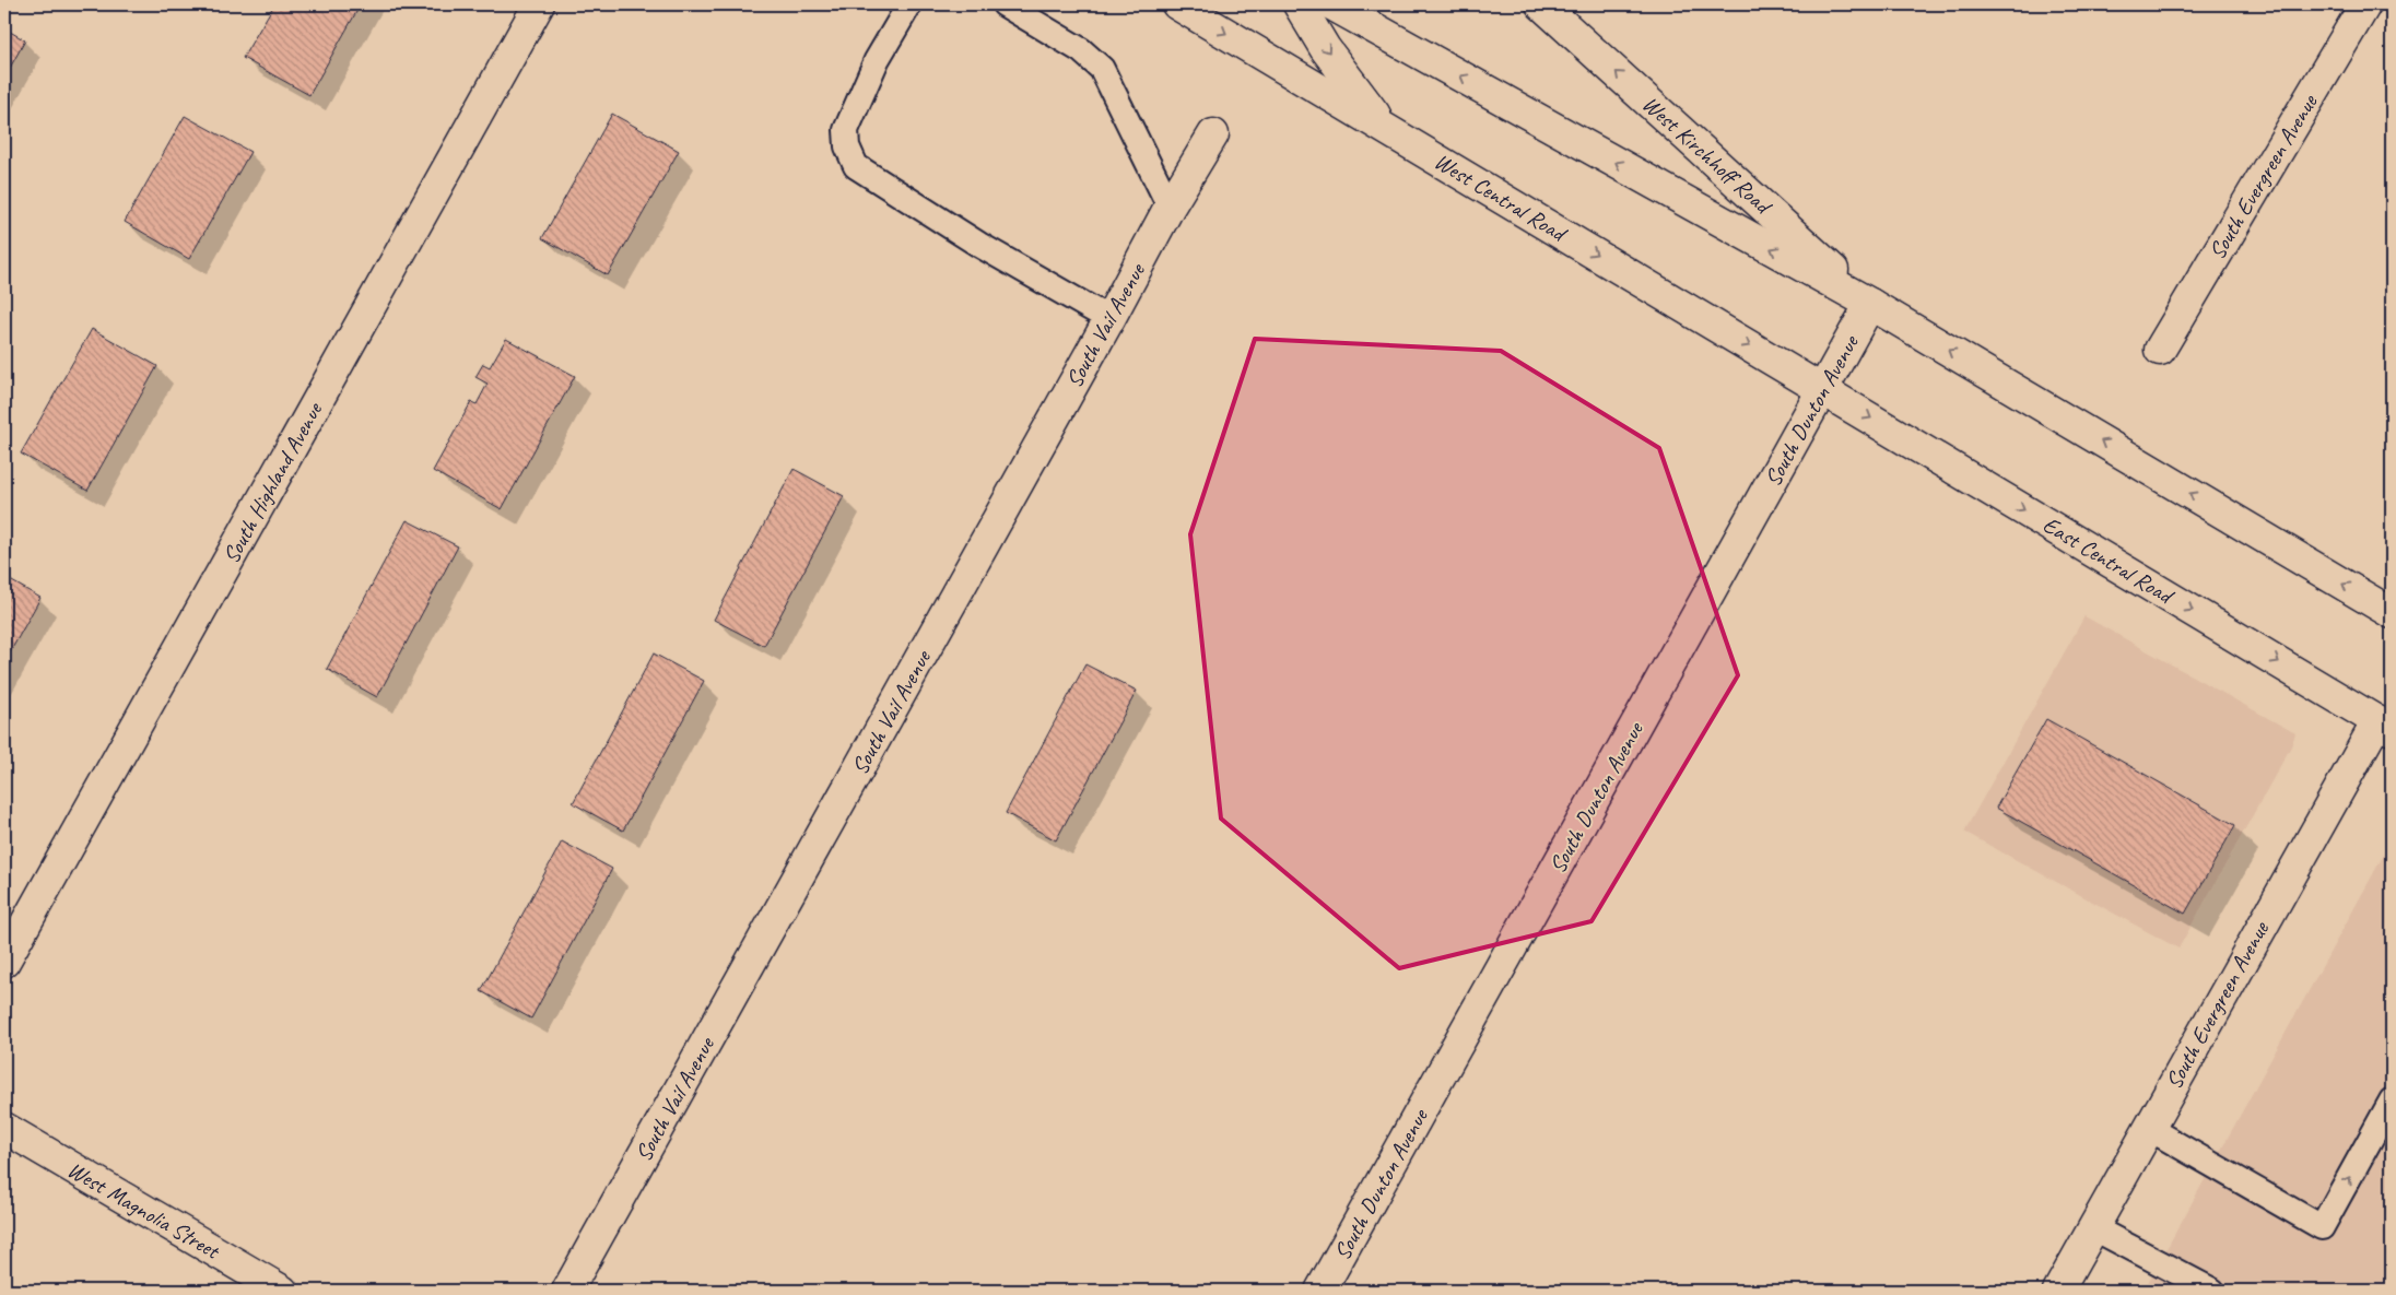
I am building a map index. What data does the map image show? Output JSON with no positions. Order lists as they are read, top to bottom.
{
  "streets": {
    "street": [
      "West Kirchhoff Road",
      "South Evergreen Avenue",
      "West Central Road",
      "South Vail Avenue",
      "South Dunton Avenue",
      "South Highland Avenue",
      "East Central Road",
      "West Magnolia Street"
    ]
  },
  "crossings": [
    ["West Kirchhoff Road", "South Dunton Avenue"],
    ["South Evergreen Avenue", "East Central Road"],
    ["West Central Road", "South Dunton Avenue"],
    ["West Central Road", "East Central Road"],
    ["South Dunton Avenue", "East Central Road"]
  ]
}
